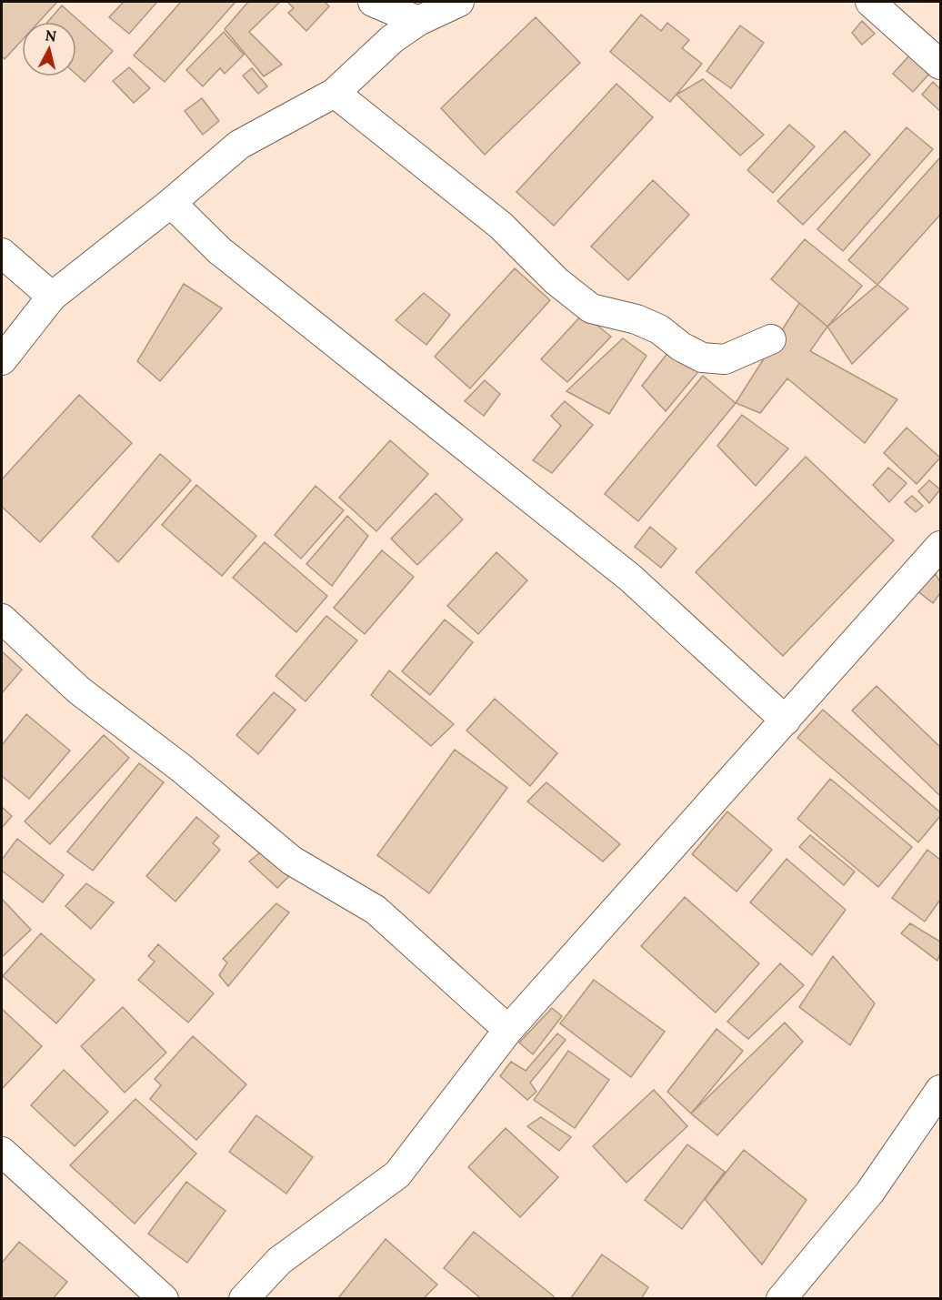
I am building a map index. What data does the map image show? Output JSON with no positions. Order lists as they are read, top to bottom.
{
  "north": "top"
}
